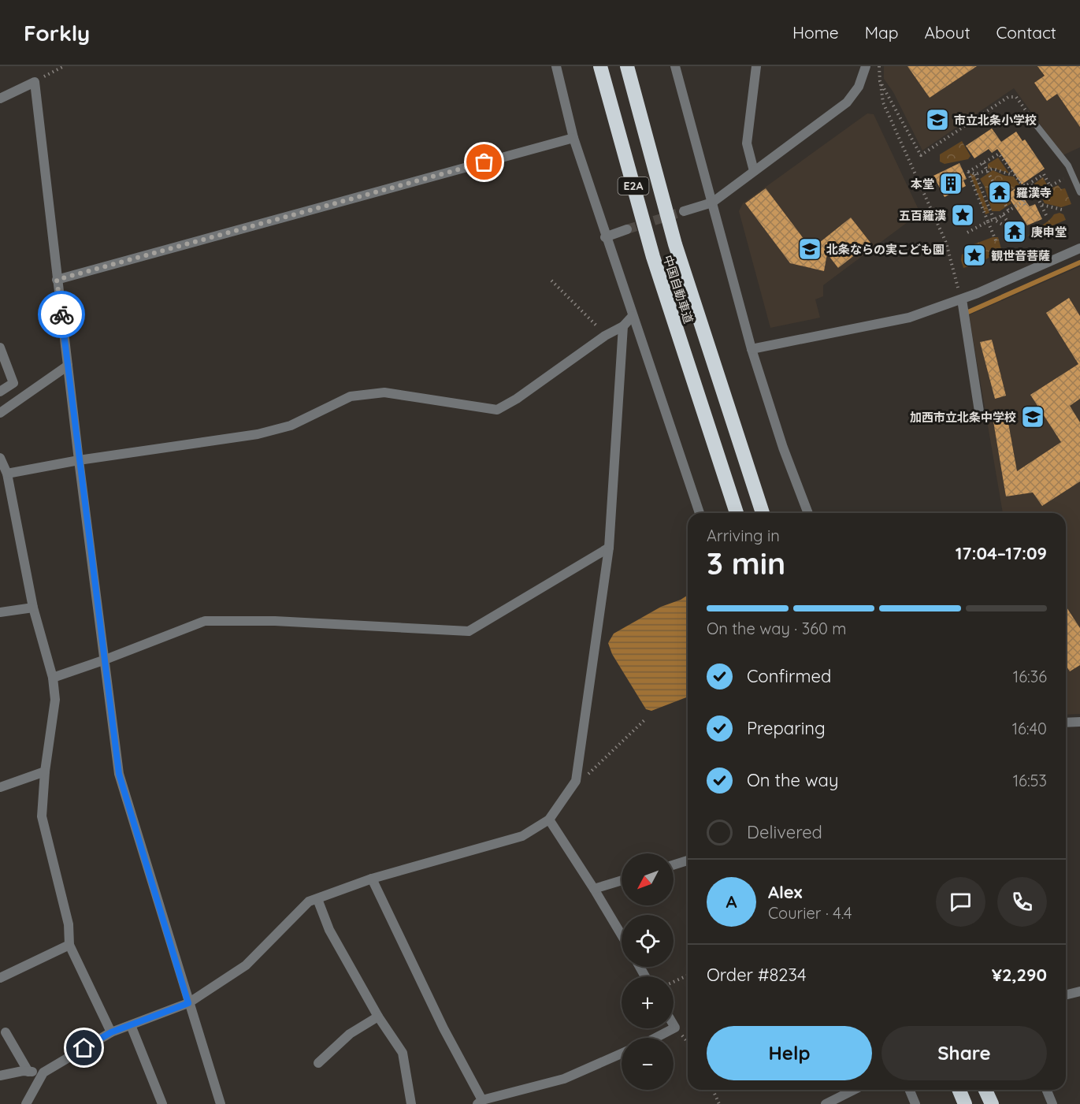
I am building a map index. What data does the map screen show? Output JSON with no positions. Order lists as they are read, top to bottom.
{
  "streets": {
    "highway": ["E2A", "中国自動車道"]
  },
  "places": {
    "school or university": ["市立北条小学校", "北条ならの実こども園", "加西市立北条中学校"],
    "building": ["本堂"],
    "temple": ["羅漢寺", "庚申堂"],
    "place": ["五百羅漢", "観世音菩薩"]
  },
  "north": "bottom left",
  "page": {
    "header": "Forkly",
    "nav": [
      "Home",
      "Map",
      "About",
      "Contact"
    ],
    "heading": ["3 min", "Arriving in", "17:04–17:09"],
    "panel": [
      "Alex",
      "Courier · 4.4",
      "Order #8234",
      "¥2,290"
    ],
    "bar": "On the way · 360 m",
    "list": [
      ["Confirmed", "16:36"],
      ["Preparing", "16:40"],
      ["On the way", "16:53"],
      "Delivered"
    ],
    "map_buttons": ["+", "−"],
    "round": "A",
    "buttons": ["Help", "Share"]
  }
}
